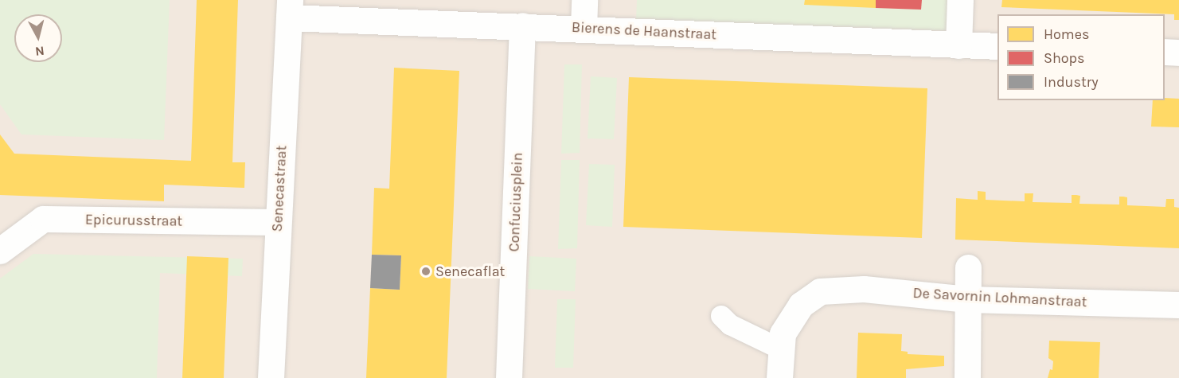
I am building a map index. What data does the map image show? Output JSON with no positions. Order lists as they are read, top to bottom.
{
  "streets": {
    "street": [
      "Bierens de Haanstraat",
      "Senecastraat",
      "Confuciusplein",
      "Epicurusstraat",
      "De Savornin Lohmanstraat"
    ]
  },
  "crossings": [
    ["Bierens de Haanstraat", "Senecastraat"],
    ["Bierens de Haanstraat", "Confuciusplein"],
    ["Senecastraat", "Epicurusstraat"]
  ],
  "places": ["Senecaflat"],
  "legend": ["Homes", "Shops", "Industry"],
  "north": "bottom"
}
